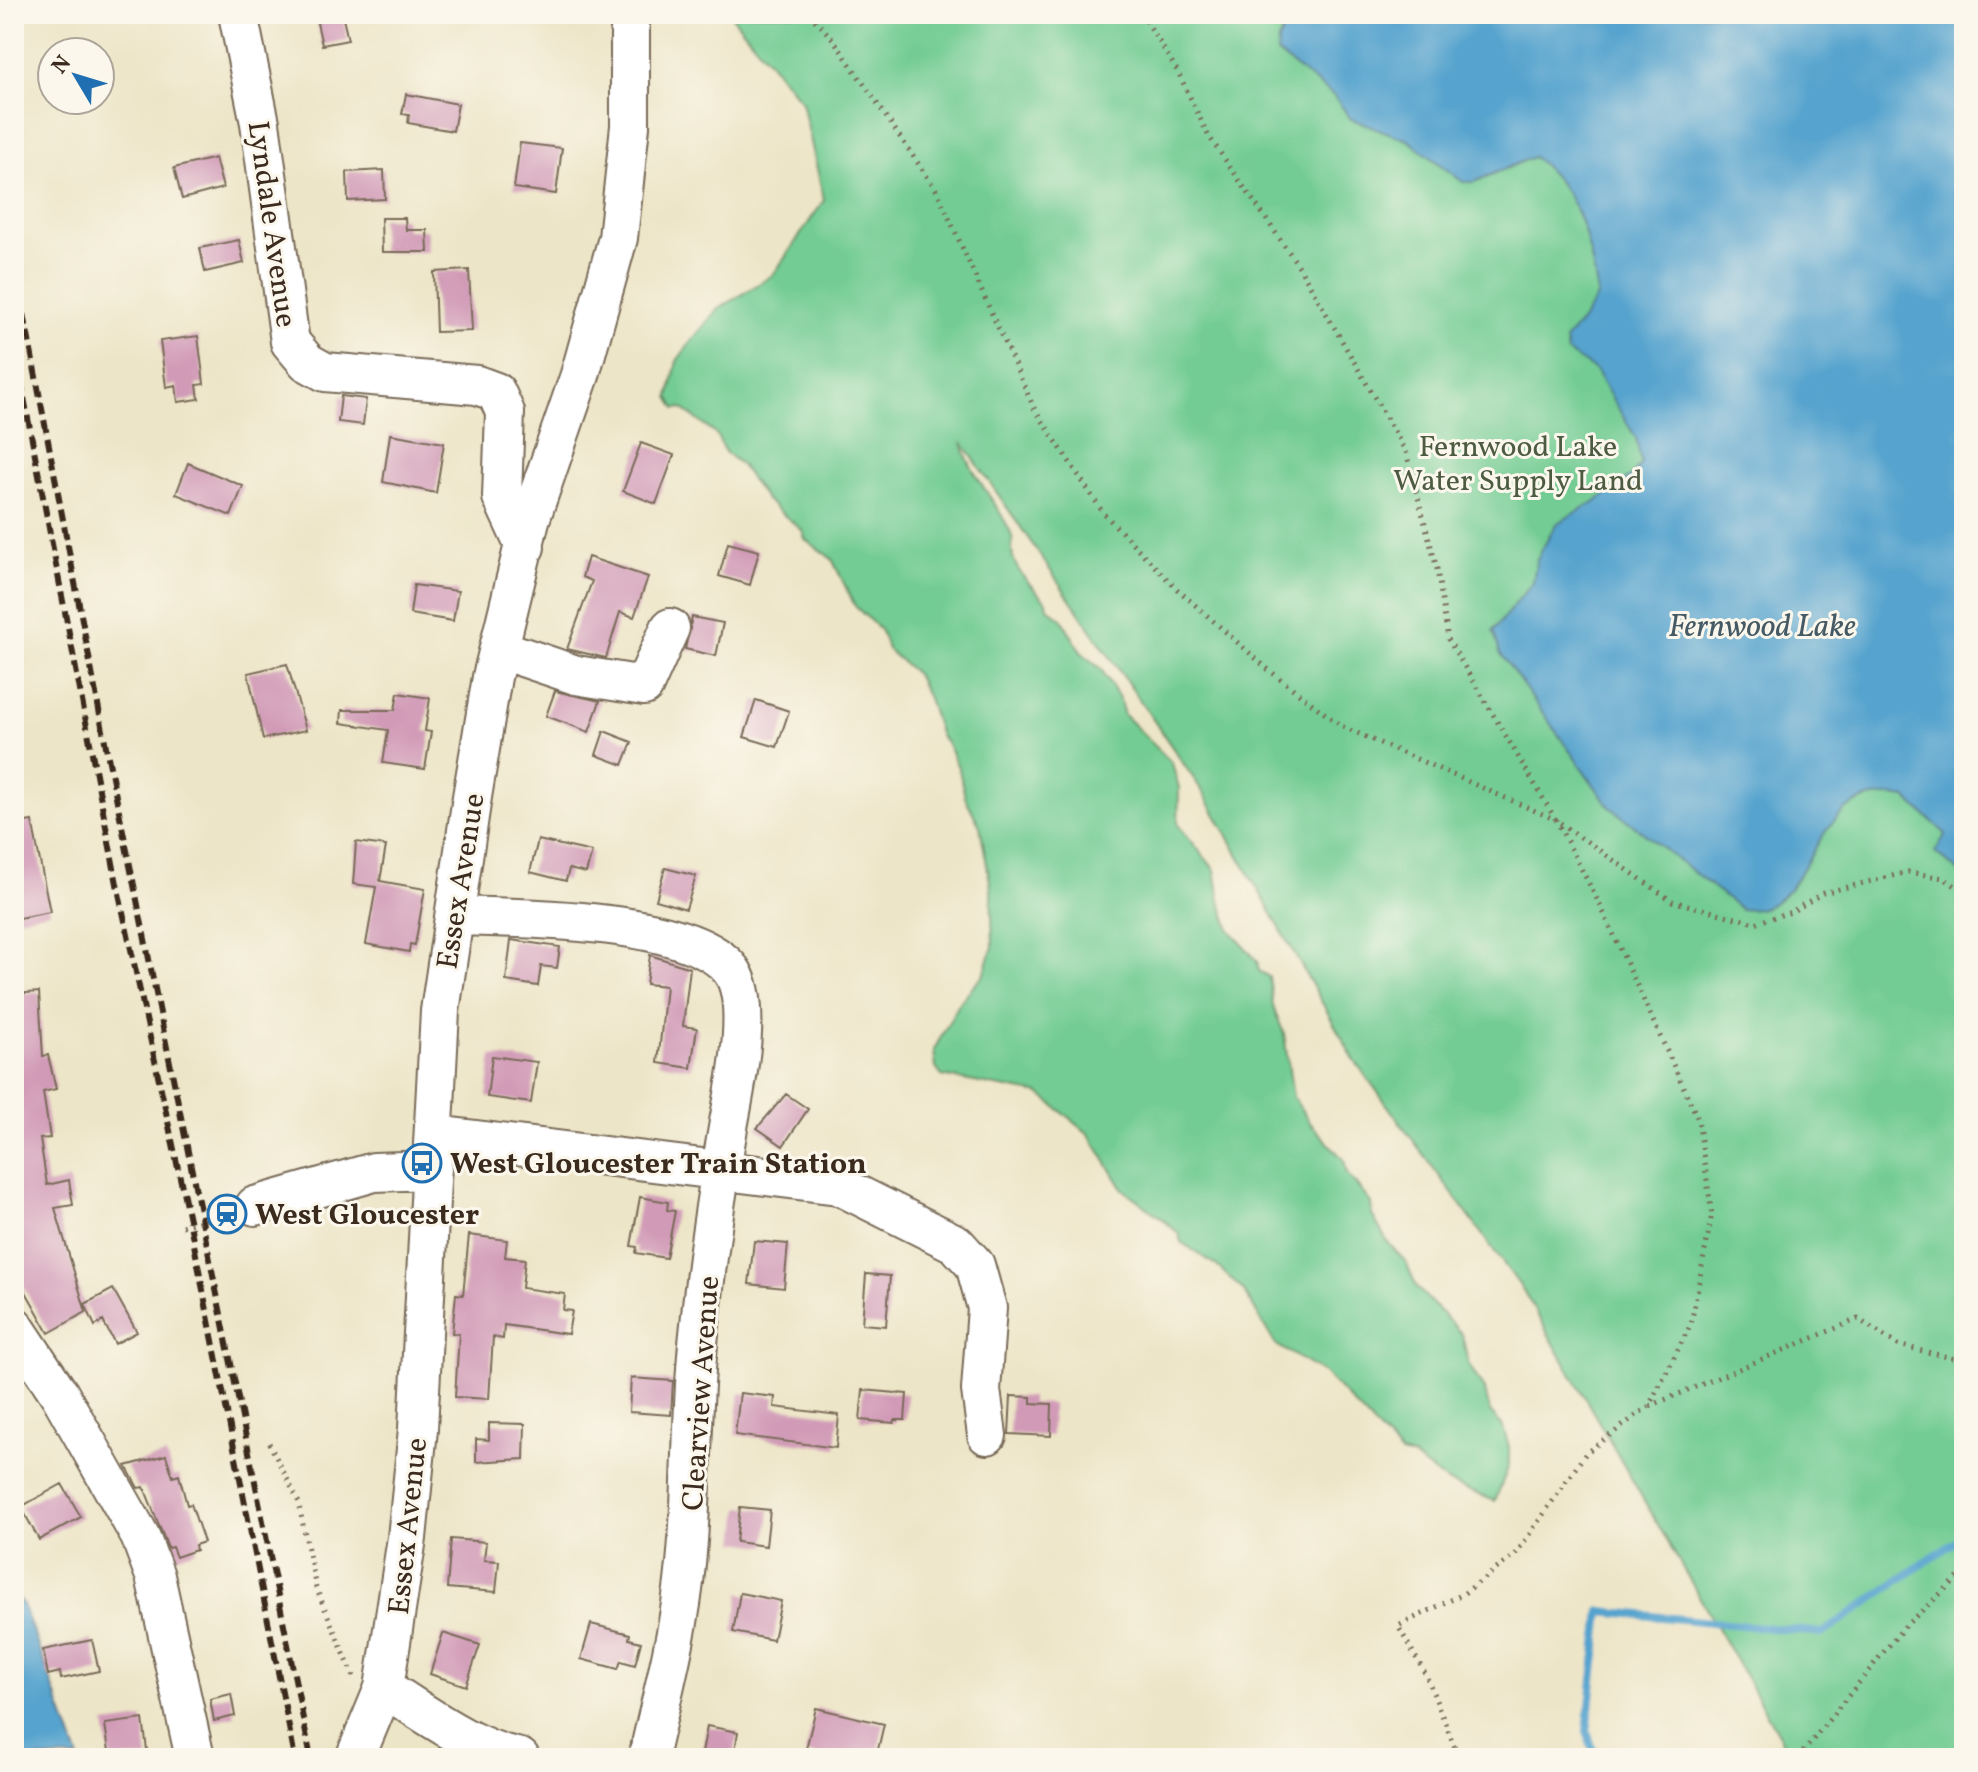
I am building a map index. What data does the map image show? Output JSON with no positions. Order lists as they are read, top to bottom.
{
  "streets": {
    "street": ["Lyndale Avenue", "Essex Avenue", "Clearview Avenue"]
  },
  "crossings": [
    ["Lyndale Avenue", "Essex Avenue"],
    ["Essex Avenue", "Clearview Avenue"]
  ],
  "water": ["Fernwood Lake"],
  "parks": ["Fernwood Lake Water Supply Land"],
  "places": {
    "bus stop": ["West Gloucester Train Station"],
    "station": ["West Gloucester"]
  },
  "north": "top left"
}
